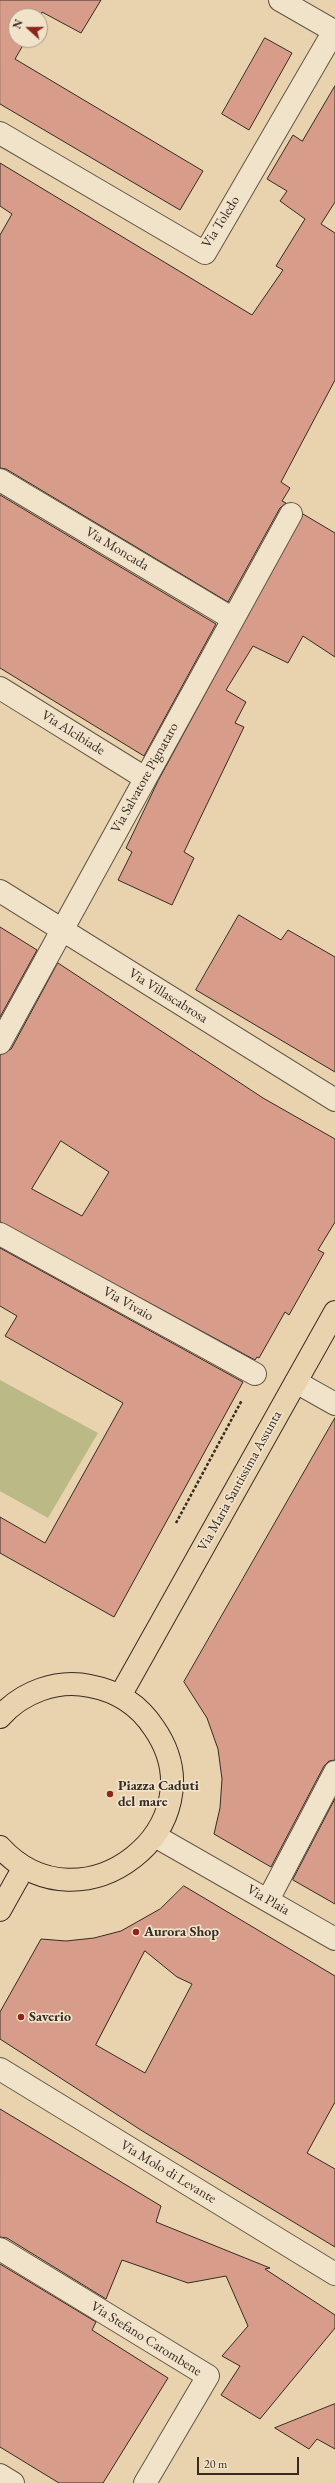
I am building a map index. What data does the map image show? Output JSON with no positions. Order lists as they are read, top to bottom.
{
  "streets": {
    "main road": ["Via Maria Santissima Assunta"],
    "street": [
      "Via Toledo",
      "Via Moncada",
      "Via Alcibiade",
      "Via Salvatore Pignataro",
      "Via Villascabrosa",
      "Via Vivaio",
      "Via Plaia",
      "Via Molo di Levante",
      "Via Stefano Carombene"
    ]
  },
  "crossings": [
    ["Via Moncada", "Via Salvatore Pignataro"],
    ["Via Alcibiade", "Via Salvatore Pignataro"],
    ["Via Salvatore Pignataro", "Via Villascabrosa"]
  ],
  "places": ["Piazza Caduti del mare", "Aurora Shop", "Saverio"],
  "scale_bar": "20 m",
  "north": "left"
}
